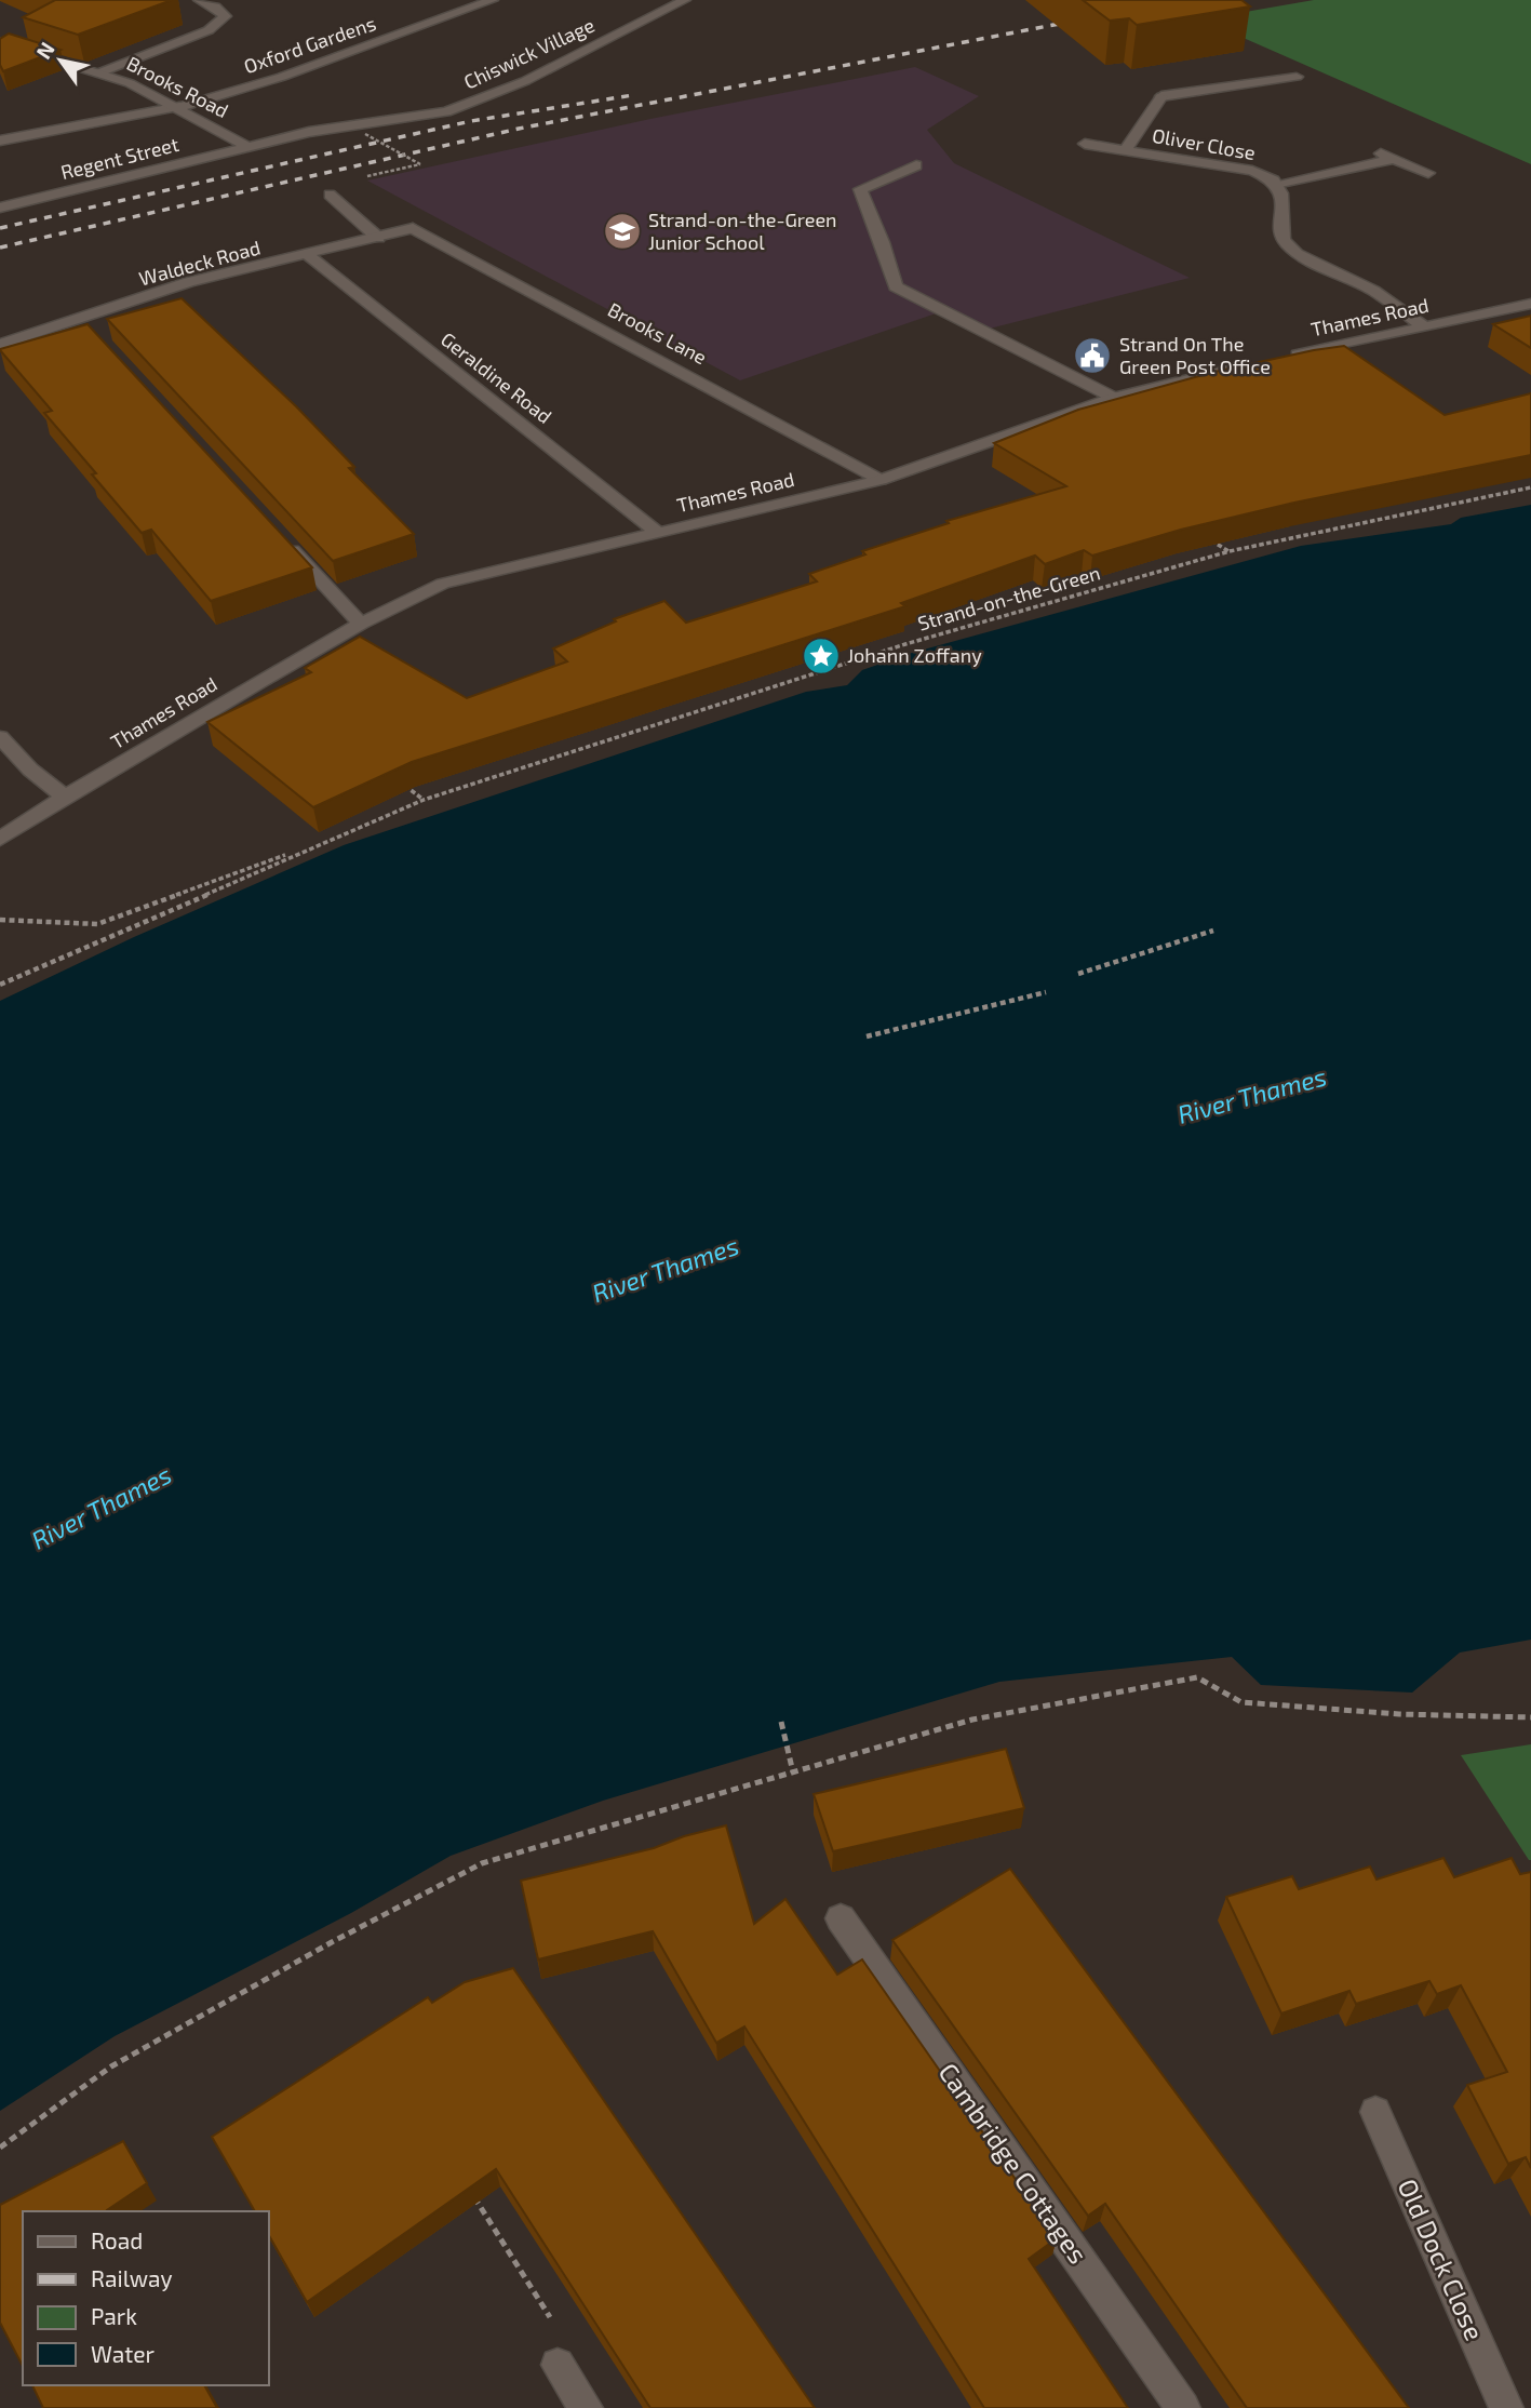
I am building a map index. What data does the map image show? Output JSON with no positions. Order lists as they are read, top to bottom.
{
  "streets": {
    "street": [
      "Oxford Gardens",
      "Chiswick Village",
      "Brooks Road",
      "Oliver Close",
      "Regent Street",
      "Waldeck Road",
      "Thames Road",
      "Brooks Lane",
      "Geraldine Road",
      "Cambridge Cottages",
      "Old Dock Close"
    ],
    "path": ["Strand-on-the-Green"]
  },
  "crossings": [
    ["Oxford Gardens", "Brooks Road"],
    ["Chiswick Village", "Brooks Road"],
    ["Chiswick Village", "Regent Street"],
    ["Brooks Road", "Regent Street"],
    ["Oliver Close", "Thames Road"],
    ["Waldeck Road", "Brooks Lane"],
    ["Waldeck Road", "Geraldine Road"],
    ["Thames Road", "Brooks Lane"],
    ["Thames Road", "Geraldine Road"]
  ],
  "water": ["River Thames"],
  "places": {
    "school or university": ["Strand-on-the-Green Junior School"],
    "public building": ["Strand On The Green Post Office"],
    "place": ["Johann Zoffany"]
  },
  "legend": [
    "Road",
    "Railway",
    "Park",
    "Water"
  ],
  "north": "top left"
}
